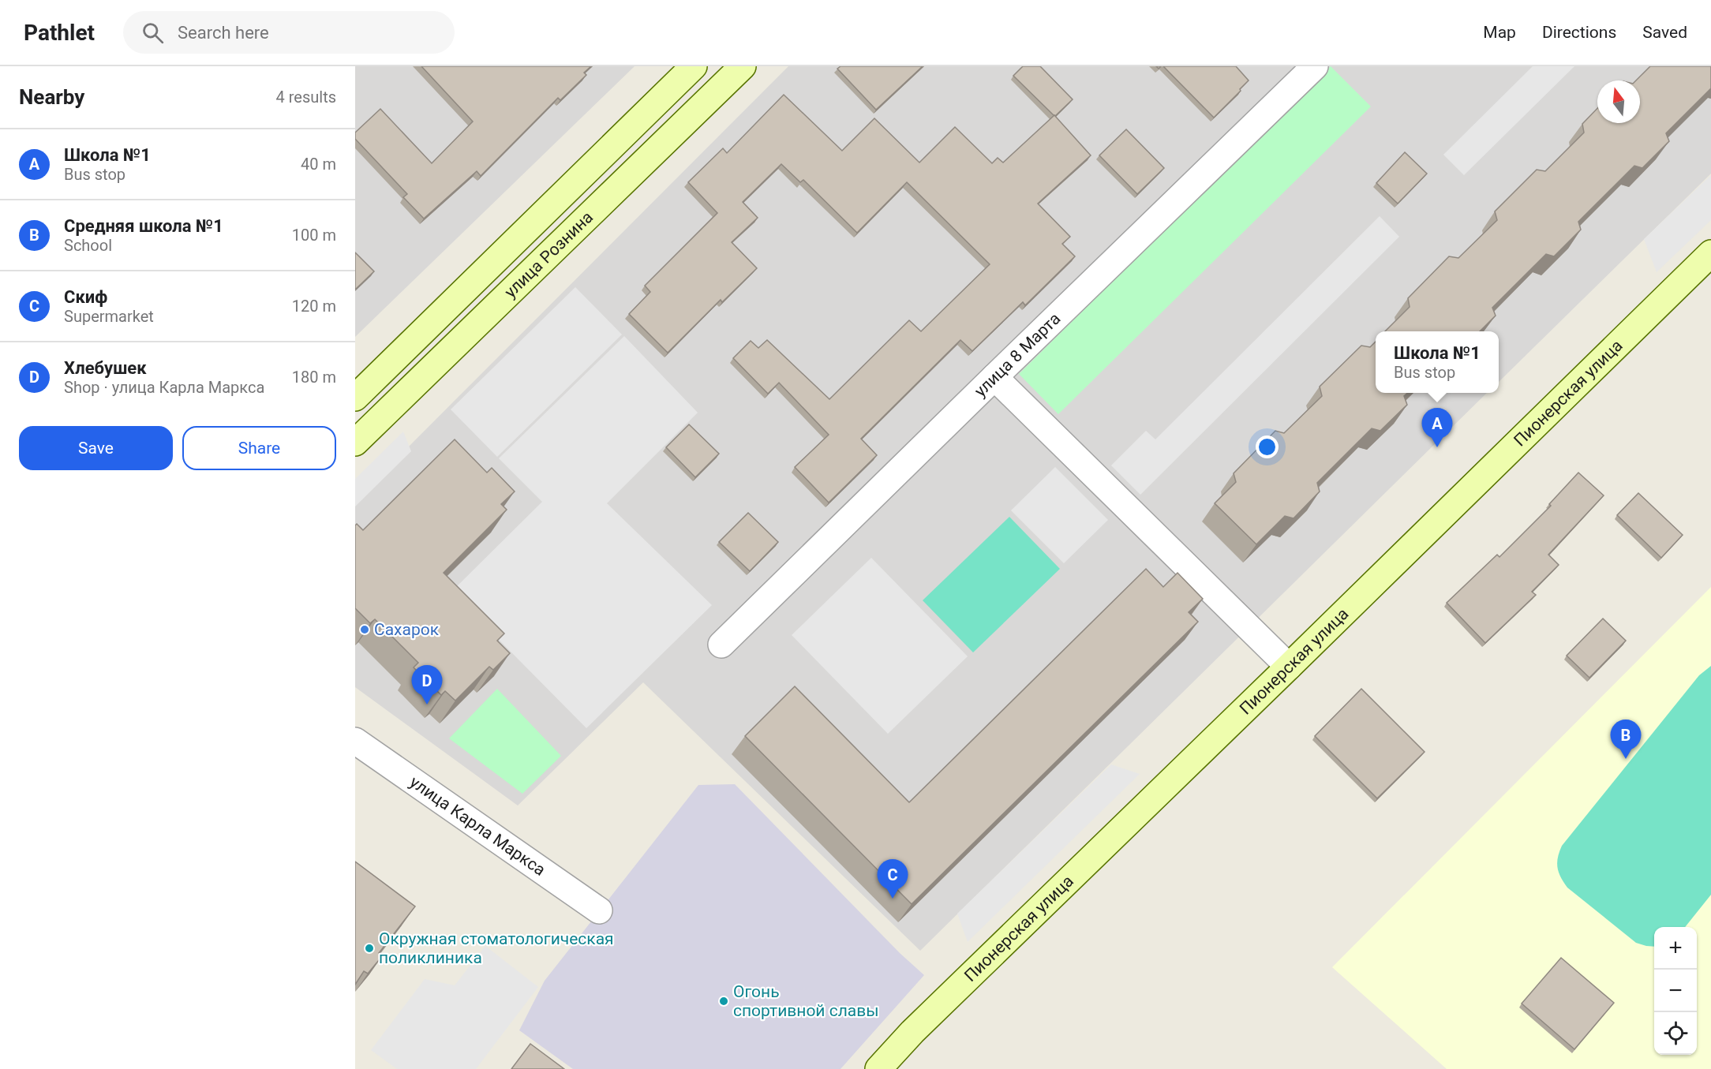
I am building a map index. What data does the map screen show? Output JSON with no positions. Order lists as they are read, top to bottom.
{
  "streets": {
    "street": [
      "улица Рознина",
      "улица 8 Марта",
      "Пионерская улица",
      "улица Карла Маркса"
    ]
  },
  "places": ["Сахарок", "Окружная стоматологическая поликлиника", "Огонь спортивной славы"],
  "north": "top",
  "page": {
    "header": "Pathlet",
    "search": "Search here",
    "nav": ["Map", "Directions", "Saved"],
    "heading": ["Nearby", "4 results"],
    "list": [
      {
        "mark": "A",
        "name": "Школа №1",
        "note": "Bus stop",
        "value": "40 m"
      },
      {
        "mark": "B",
        "name": "Средняя школа №1",
        "note": "School",
        "value": "100 m"
      },
      {
        "mark": "C",
        "name": "Скиф",
        "note": "Supermarket",
        "value": "120 m"
      },
      {
        "mark": "D",
        "name": "Хлебушек",
        "note": "Shop · улица Карла Маркса",
        "value": "180 m"
      }
    ],
    "popup": ["Школа №1", "Bus stop"],
    "pins": [
      "A",
      "D",
      "B",
      "C"
    ],
    "buttons": ["Save", "Share"],
    "map_buttons": ["+", "−"]
  }
}
